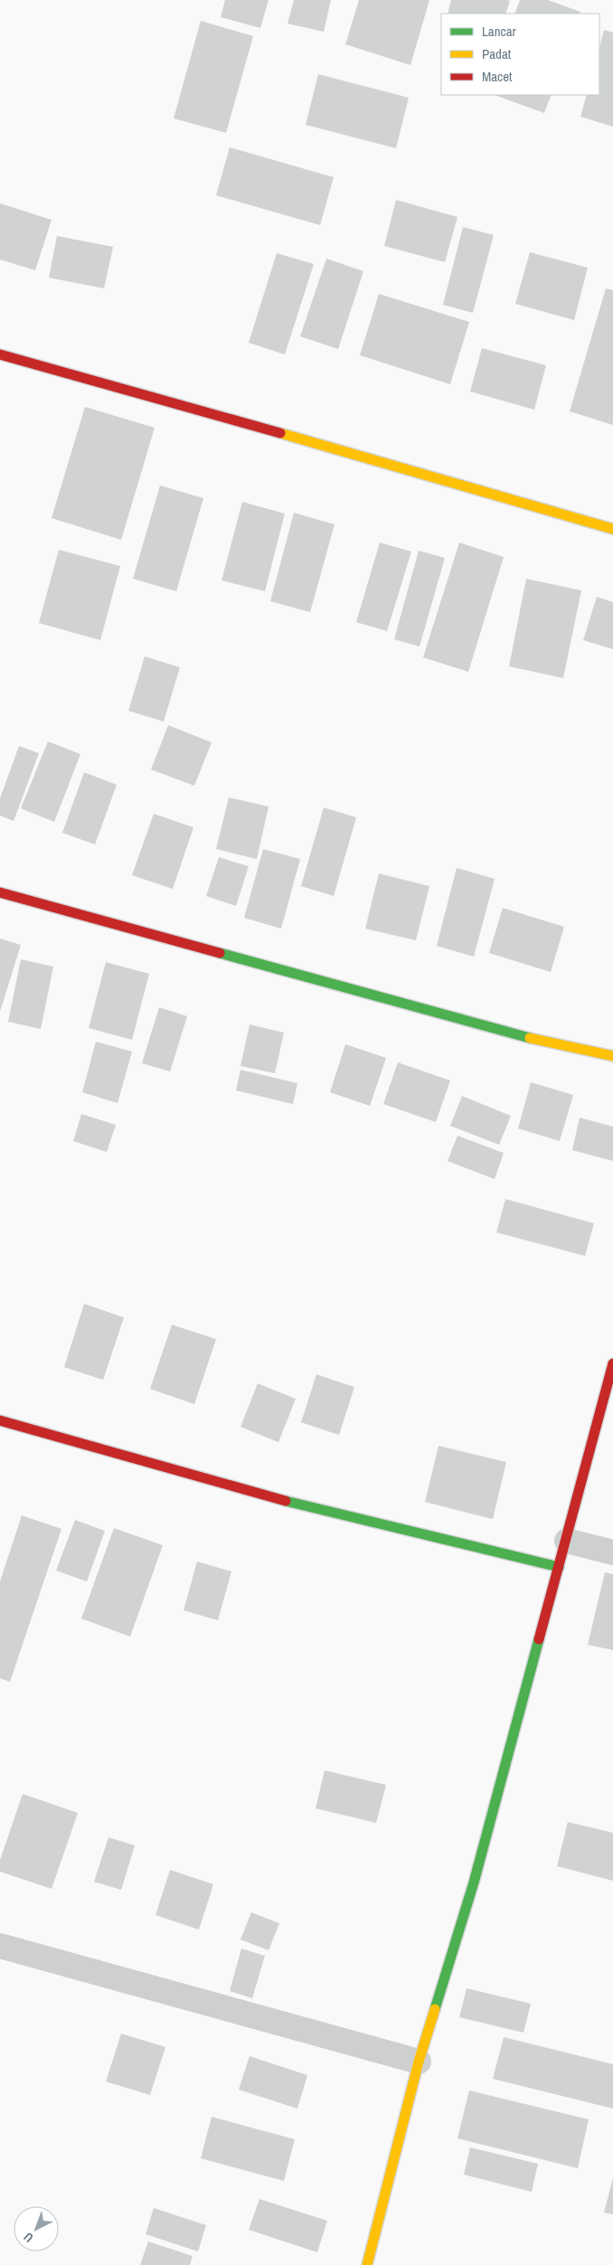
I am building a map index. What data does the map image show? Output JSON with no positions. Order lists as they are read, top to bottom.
{
  "legend": ["Lancar", "Padat", "Macet"],
  "north": "bottom left"
}
